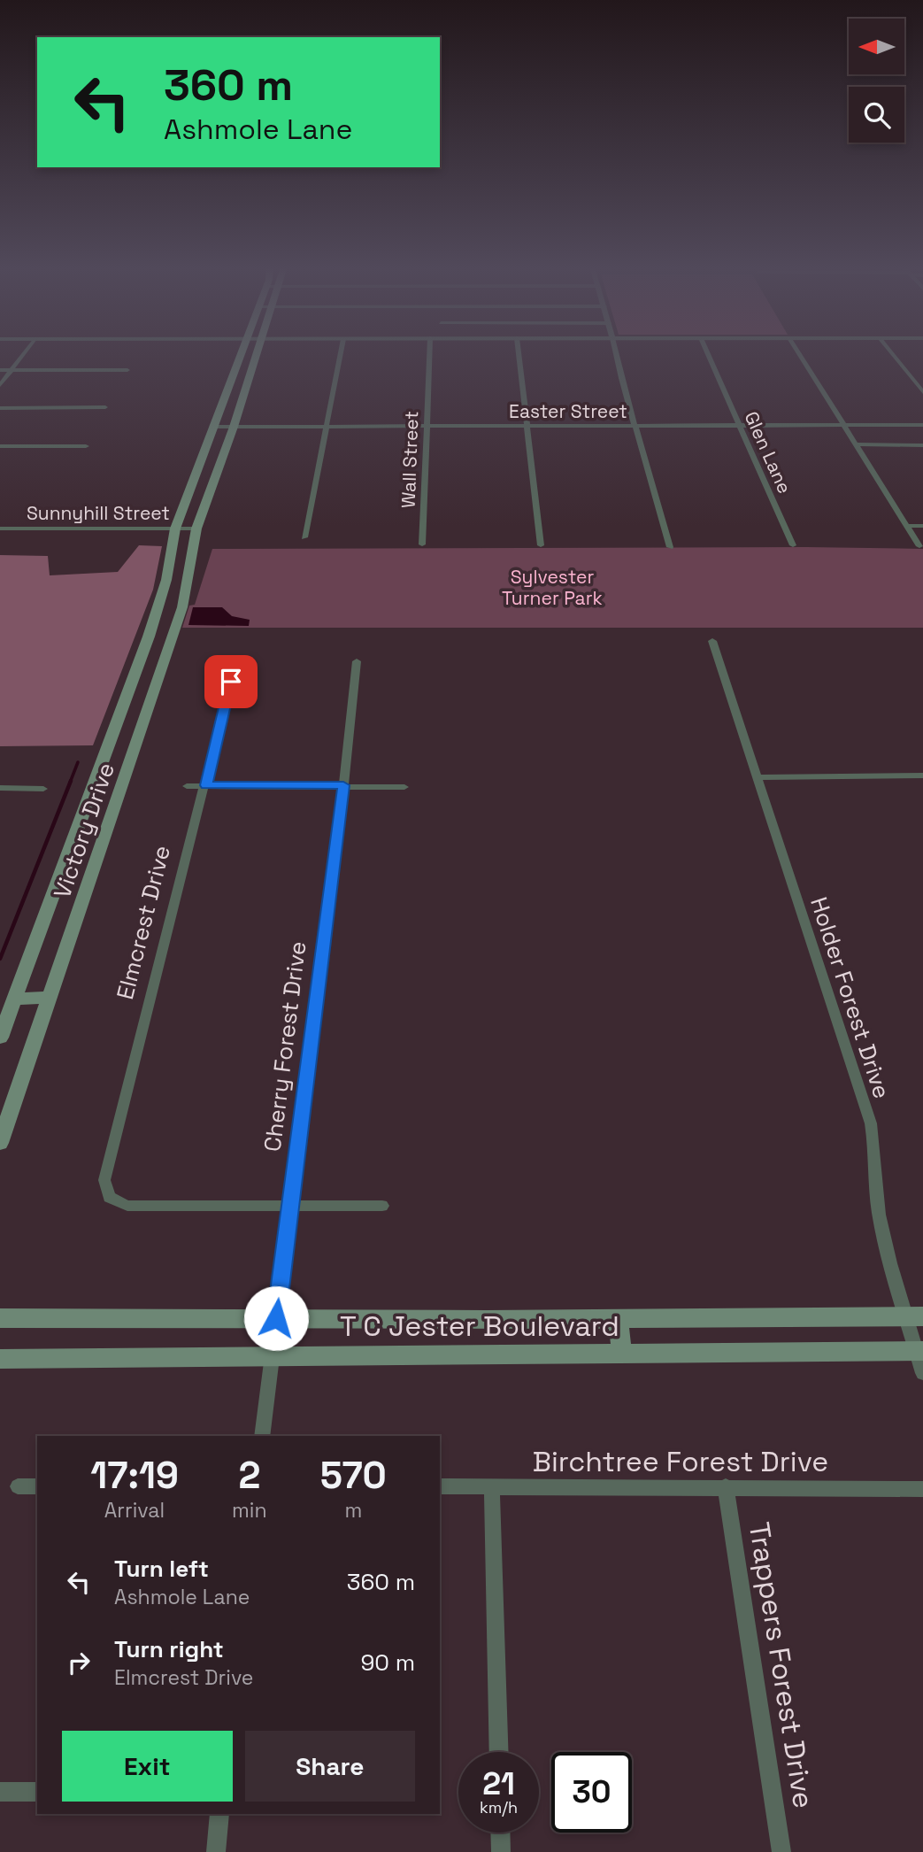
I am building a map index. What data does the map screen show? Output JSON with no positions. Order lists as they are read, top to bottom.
{
  "streets": {
    "main road": ["Victory Drive", "T C Jester Boulevard"],
    "street": [
      "Easter Street",
      "Glen Lane",
      "Wall Street",
      "Sunnyhill Street",
      "Elmcrest Drive",
      "Holder Forest Drive",
      "Cherry Forest Drive",
      "Birchtree Forest Drive",
      "Trappers Forest Drive"
    ]
  },
  "crossings": [
    ["Easter Street", "Glen Lane"],
    ["Easter Street", "Wall Street"],
    ["Easter Street", "Victory Drive"],
    ["Sunnyhill Street", "Victory Drive"],
    ["Elmcrest Drive", "Cherry Forest Drive"],
    ["Holder Forest Drive", "T C Jester Boulevard"],
    ["Cherry Forest Drive", "T C Jester Boulevard"],
    ["Birchtree Forest Drive", "Trappers Forest Drive"]
  ],
  "parks": ["Sylvester Turner Park"],
  "north": "left",
  "page": {
    "turn": ["360 m", "Ashmole Lane"],
    "eta": [
      "17:19",
      "Arrival",
      "2",
      "min",
      "570",
      "m"
    ],
    "list": [
      {
        "name": "Turn left",
        "note": "Ashmole Lane",
        "value": "360 m"
      },
      {
        "name": "Turn right",
        "note": "Elmcrest Drive",
        "value": "90 m"
      }
    ],
    "buttons": ["Exit", "Share"],
    "speed": "21 km/h",
    "limit": "30"
  }
}
